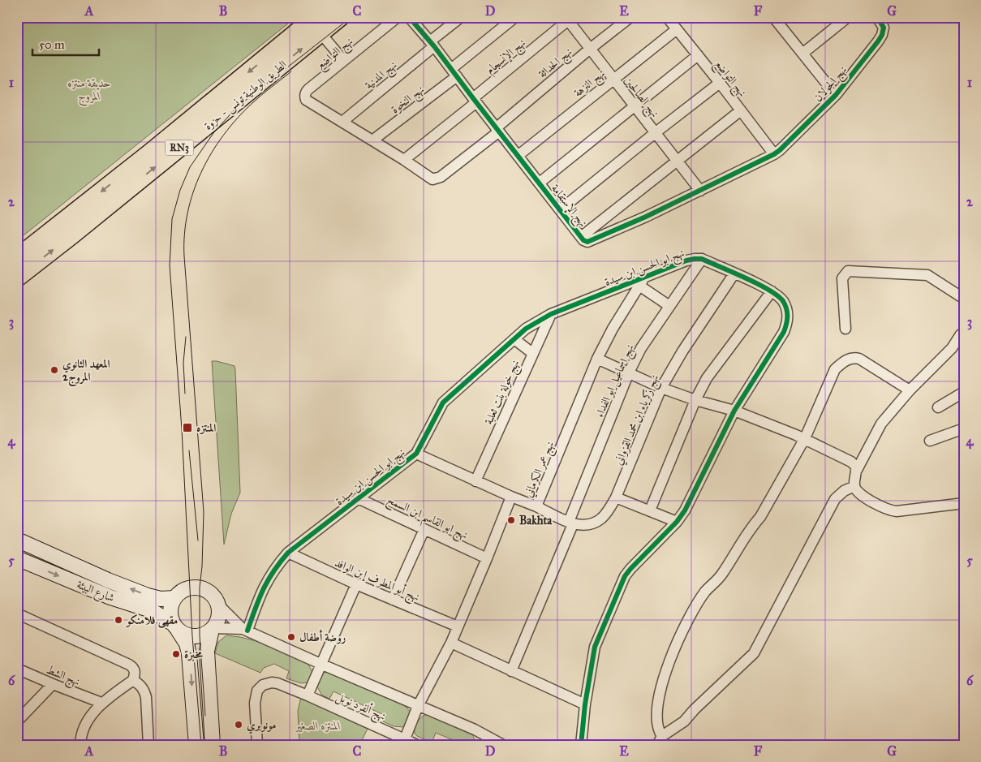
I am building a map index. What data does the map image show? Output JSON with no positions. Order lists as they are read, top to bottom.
{
  "streets": {
    "highway": ["الطريق الوطنية تونس - حزوة", "RN3"],
    "street": [
      "نهج التواضع",
      "نهج الإنسجام",
      "نهج الحداثة",
      "نهج المدنية",
      "نهج النزهة",
      "نهج الجولان",
      "نهج الصالحين",
      "نهج النخوة",
      "نهج الإستقامة",
      "نهج ابو الحسن ابن سيدة",
      "نهج اسماعيل ابو الفداء",
      "نهج خولة بنت ثعلبة",
      "نهج زكرياء ابن محمد القزواني",
      "نهج عمر الكرماني",
      "نهج ابو القاسم ابن السمح",
      "نهج أبو المطرف إبن الوافد",
      "شارع البيئة",
      "نهج الشط",
      "نهج ألفرد نوبل"
    ]
  },
  "crossings": [
    ["نهج التواضع", "نهج المدنية"],
    ["نهج التواضع", "نهج النزهة"],
    ["نهج التواضع", "نهج الجولان"],
    ["نهج التواضع", "نهج الإستقامة"],
    ["نهج الإنسجام", "نهج الحداثة"],
    ["نهج الإنسجام", "نهج الصالحين"],
    ["نهج الإنسجام", "نهج الإستقامة"],
    ["نهج الحداثة", "نهج الصالحين"],
    ["نهج الحداثة", "نهج الإستقامة"],
    ["نهج المدنية", "نهج الإستقامة"],
    ["نهج النزهة", "نهج الصالحين"],
    ["نهج النزهة", "نهج الإستقامة"],
    ["نهج الجولان", "نهج الإستقامة"],
    ["نهج الصالحين", "نهج الإستقامة"],
    ["نهج النخوة", "نهج الإستقامة"],
    ["نهج ابو الحسن ابن سيدة", "نهج اسماعيل ابو الفداء"],
    ["نهج ابو الحسن ابن سيدة", "نهج خولة بنت ثعلبة"],
    ["نهج ابو الحسن ابن سيدة", "نهج زكرياء ابن محمد القزواني"],
    ["نهج ابو الحسن ابن سيدة", "نهج عمر الكرماني"],
    ["نهج ابو الحسن ابن سيدة", "نهج ابو القاسم ابن السمح"],
    ["نهج ابو الحسن ابن سيدة", "نهج أبو المطرف إبن الوافد"],
    ["نهج ابو الحسن ابن سيدة", "نهج ألفرد نوبل"],
    ["نهج اسماعيل ابو الفداء", "نهج زكرياء ابن محمد القزواني"],
    ["نهج عمر الكرماني", "نهج ابو القاسم ابن السمح"],
    ["نهج عمر الكرماني", "نهج أبو المطرف إبن الوافد"],
    ["نهج عمر الكرماني", "نهج ألفرد نوبل"],
    ["شارع البيئة", "نهج ألفرد نوبل"]
  ],
  "parks": ["حديقة منتزه المروج", "المنتزه الصغير"],
  "places": {
    "other": [
      "المعهد الثانوي المروج2",
      "Bakhta",
      "مقهى فلامنكو",
      "روضة أطفال",
      "مخبزة",
      "مونوبري"
    ],
    "transit": ["المنتزه"]
  },
  "scale_bar": "50 m",
  "grid": {
    "columns": [
      "A",
      "B",
      "C",
      "D",
      "E",
      "F",
      "G"
    ],
    "rows": [
      "1",
      "2",
      "3",
      "4",
      "5",
      "6"
    ]
  }
}
